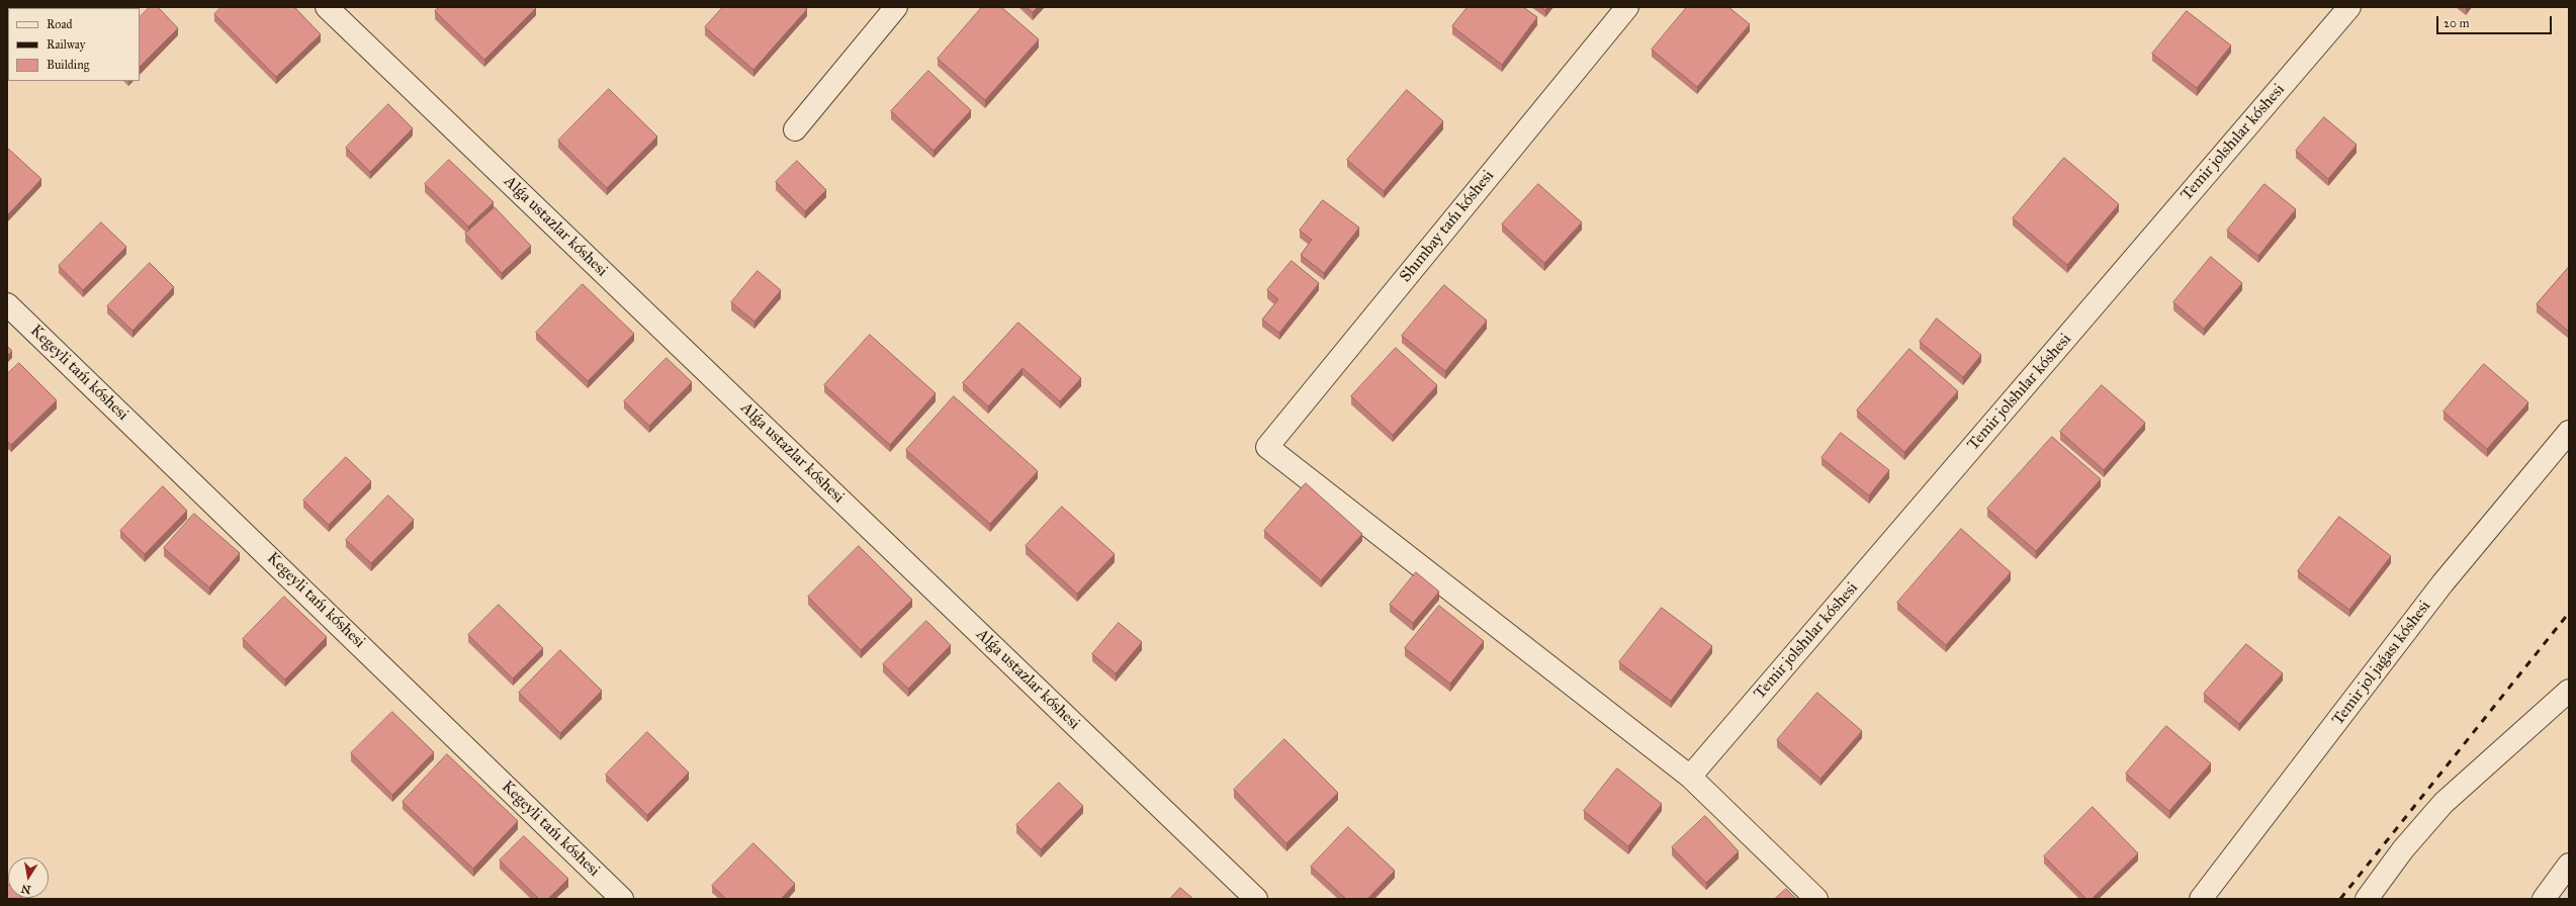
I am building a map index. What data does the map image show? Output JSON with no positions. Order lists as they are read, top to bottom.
{
  "streets": {
    "street": [
      "Temir jolshılar kóshesi",
      "Alǵa ustazlar kóshesi",
      "Shımbay tańı kóshesi",
      "Kegeyli tańı kóshesi",
      "Temir jol jaǵası kóshesi"
    ]
  },
  "crossings": [
    ["Temir jolshılar kóshesi", "Shımbay tańı kóshesi"]
  ],
  "legend": ["Road", "Railway", "Building"],
  "scale_bar": "20 m",
  "north": "bottom"
}
